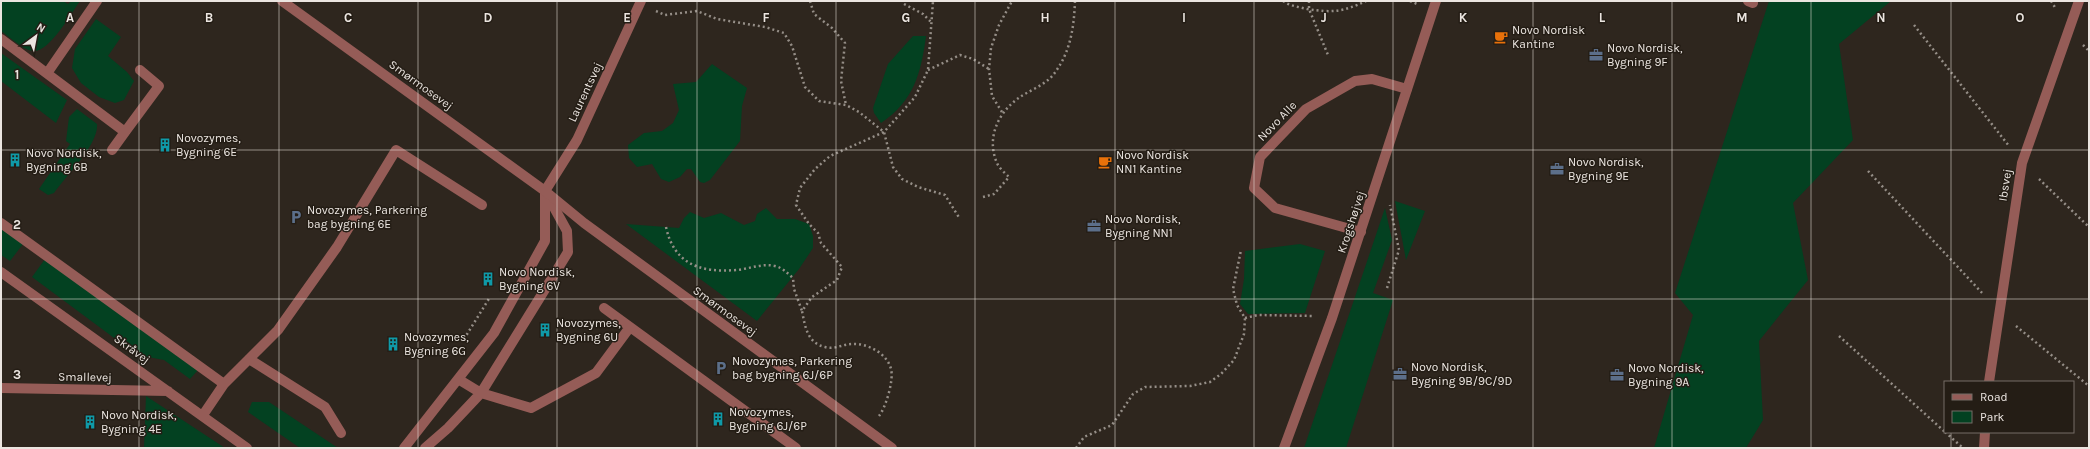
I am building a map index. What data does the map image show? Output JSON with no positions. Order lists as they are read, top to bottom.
{
  "streets": {
    "street": [
      "Smørmosevej",
      "Laurentsvej",
      "Novo Alle",
      "Ibsvej",
      "Krogshøjvej",
      "Skråvej",
      "Smallevej"
    ]
  },
  "crossings": [
    ["Smørmosevej", "Laurentsvej"],
    ["Novo Alle", "Krogshøjvej"],
    ["Skråvej", "Smallevej"]
  ],
  "places": {
    "cafe": ["Novo Nordisk Kantine", "Novo Nordisk NN1 Kantine"],
    "office": [
      "Novo Nordisk, Bygning 9F",
      "Novo Nordisk, Bygning 9E",
      "Novo Nordisk, Bygning NN1",
      "Novo Nordisk, Bygning 9B/9C/9D",
      "Novo Nordisk, Bygning 9A"
    ],
    "building": [
      "Novozymes, Bygning 6E",
      "Novo Nordisk, Bygning 6B",
      "Novo Nordisk, Bygning 6V",
      "Novozymes, Bygning 6U",
      "Novozymes, Bygning 6G",
      "Novozymes, Bygning 6J/6P",
      "Novo Nordisk, Bygning 4E"
    ],
    "parking": ["Novozymes, Parkering bag bygning 6E", "Novozymes, Parkering bag bygning 6J/6P"]
  },
  "legend": ["Road", "Park"],
  "north": "top right",
  "grid": {
    "columns": [
      "A",
      "B",
      "C",
      "D",
      "E",
      "F",
      "G",
      "H",
      "I",
      "J",
      "K",
      "L",
      "M",
      "N",
      "O"
    ],
    "rows": ["1", "2", "3"]
  }
}
